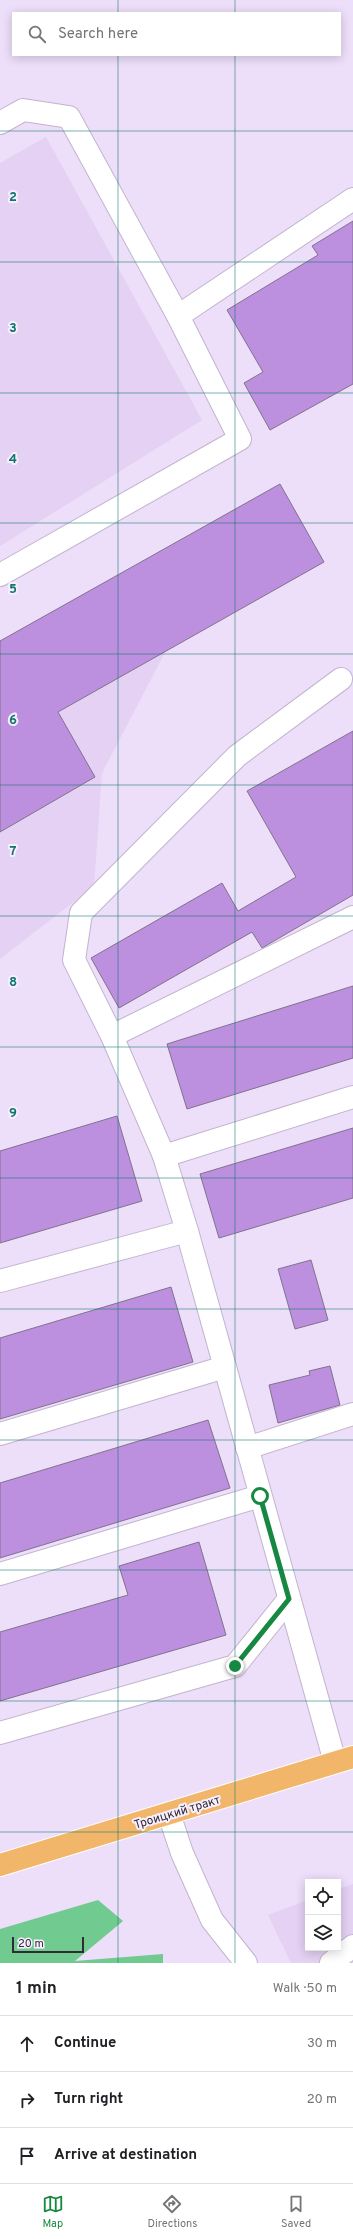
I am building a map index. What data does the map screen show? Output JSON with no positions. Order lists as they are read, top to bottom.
{
  "streets": {
    "main road": ["Троицкий тракт"]
  },
  "scale_bar": "20 m",
  "page": {
    "search": "Search here",
    "scale": "20 m",
    "heading": ["1 min", "Walk · 50 m"],
    "list": [
      ["Continue", "30 m"],
      ["Turn right", "20 m"],
      "Arrive at destination"
    ],
    "nav": ["Map", "Directions", "Saved"]
  },
  "grid": {
    "rows": [
      "2",
      "3",
      "4",
      "5",
      "6",
      "7",
      "8",
      "9"
    ]
  }
}
